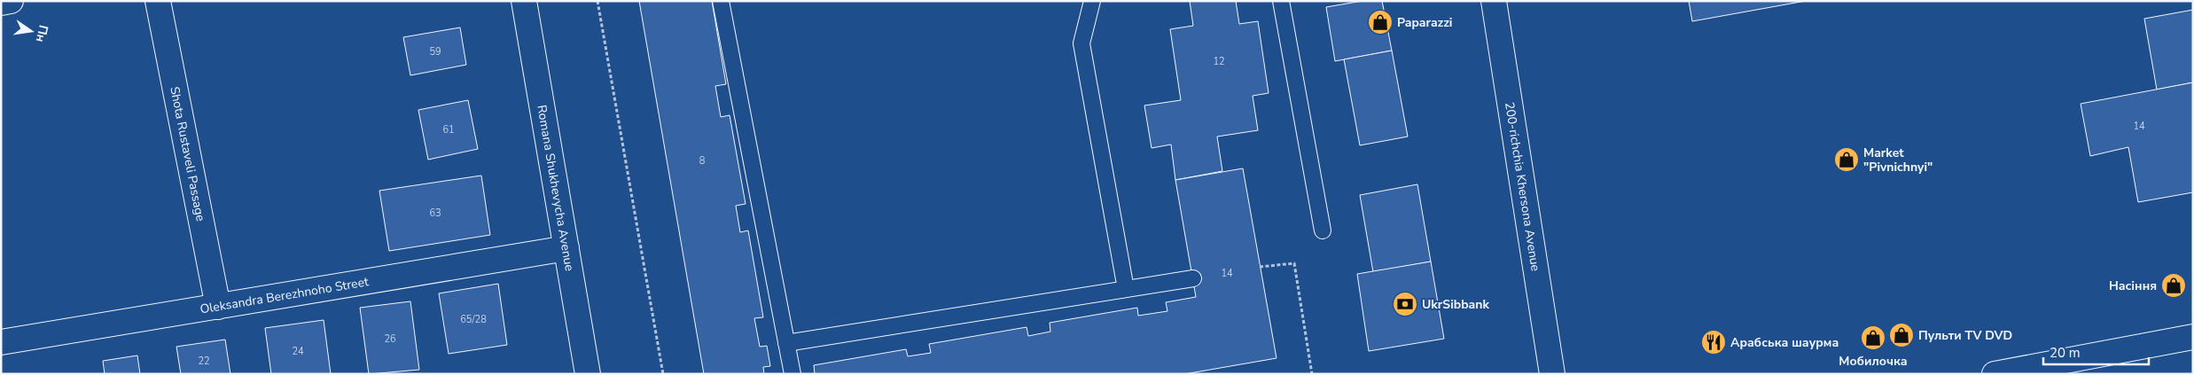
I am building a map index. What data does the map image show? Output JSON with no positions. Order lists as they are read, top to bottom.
{
  "streets": {
    "street": [
      "Shota Rustaveli Passage",
      "Romana Shukhevycha Avenue",
      "200-richchia Khersona Avenue",
      "Oleksandra Berezhnoho Street"
    ]
  },
  "crossings": [
    ["Shota Rustaveli Passage", "Oleksandra Berezhnoho Street"],
    ["Romana Shukhevycha Avenue", "Oleksandra Berezhnoho Street"]
  ],
  "places": {
    "shop": [
      "Paparazzi",
      "Market \"Pivnichnyi\"",
      "Насіння",
      "Пульти TV DVD",
      "Мобилочка"
    ],
    "bank": ["UkrSibbank"],
    "restaurant": ["Арабська шаурма"]
  },
  "house_numbers": [
    "59",
    "12",
    "14",
    "61",
    "8",
    "63",
    "14",
    "65/28",
    "26",
    "24",
    "22"
  ],
  "scale_bar": "20 m",
  "north": "right"
}
